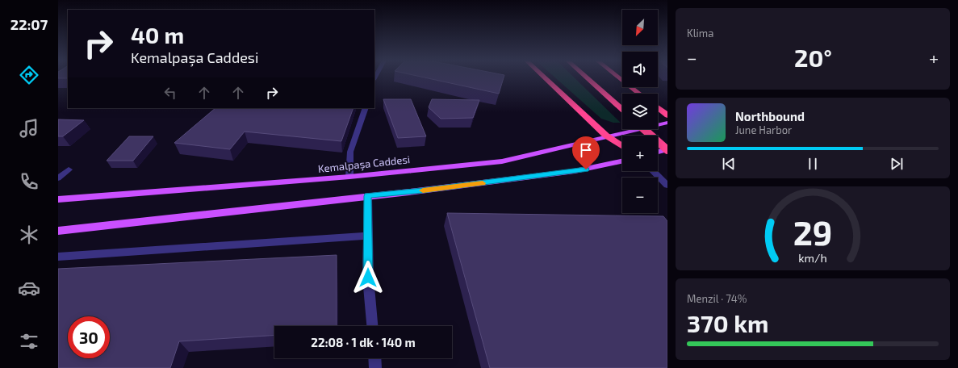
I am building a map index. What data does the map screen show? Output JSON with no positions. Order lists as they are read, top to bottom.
{
  "streets": {
    "main road": ["Kemalpaşa Caddesi"]
  },
  "north": "bottom left",
  "page": {
    "tabs": "22:07",
    "tile": [
      "Klima",
      ["Menzil · 74%", "370 km"]
    ],
    "map_buttons": ["+", "−"],
    "turn": ["40 m", "Kemalpaşa Caddesi"],
    "heat": ["−", "20°", "+"],
    "song": ["Northbound", "June Harbor"],
    "limit": "30",
    "trip": "22:08 · 1 dk · 140 m",
    "gauge": ["29", "km/h"]
  }
}
